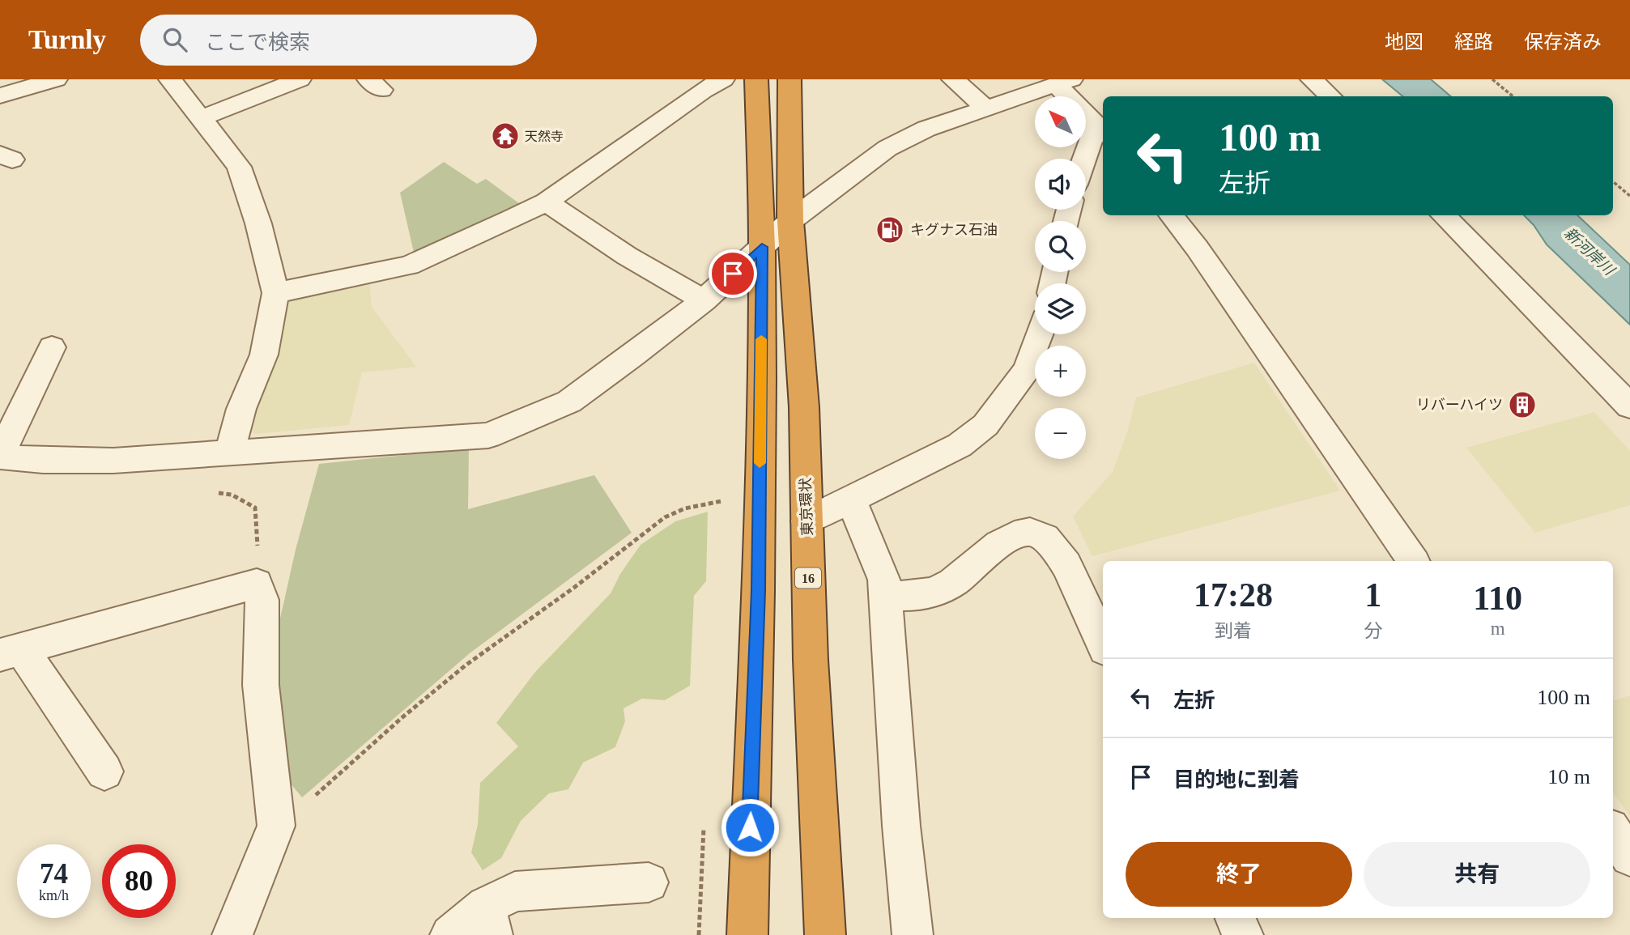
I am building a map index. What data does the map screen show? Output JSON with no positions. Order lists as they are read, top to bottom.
{
  "streets": {
    "highway": ["東京環状", "16"]
  },
  "water": ["新河岸川"],
  "places": {
    "temple": ["天然寺"],
    "fuel station": ["キグナス石油"],
    "building": ["リバーハイツ"]
  },
  "north": "top left",
  "page": {
    "header": "Turnly",
    "search": "ここで検索",
    "nav": ["地図", "経路", "保存済み"],
    "map_buttons": ["+", "−"],
    "turn": ["100 m", "左折"],
    "eta": [
      "17:28",
      "到着",
      "1",
      "分",
      "110",
      "m"
    ],
    "list": [
      {
        "name": "左折",
        "value": "100 m"
      },
      {
        "name": "目的地に到着",
        "value": "10 m"
      }
    ],
    "buttons": ["終了", "共有"],
    "speed": "74 km/h",
    "limit": "80"
  }
}
